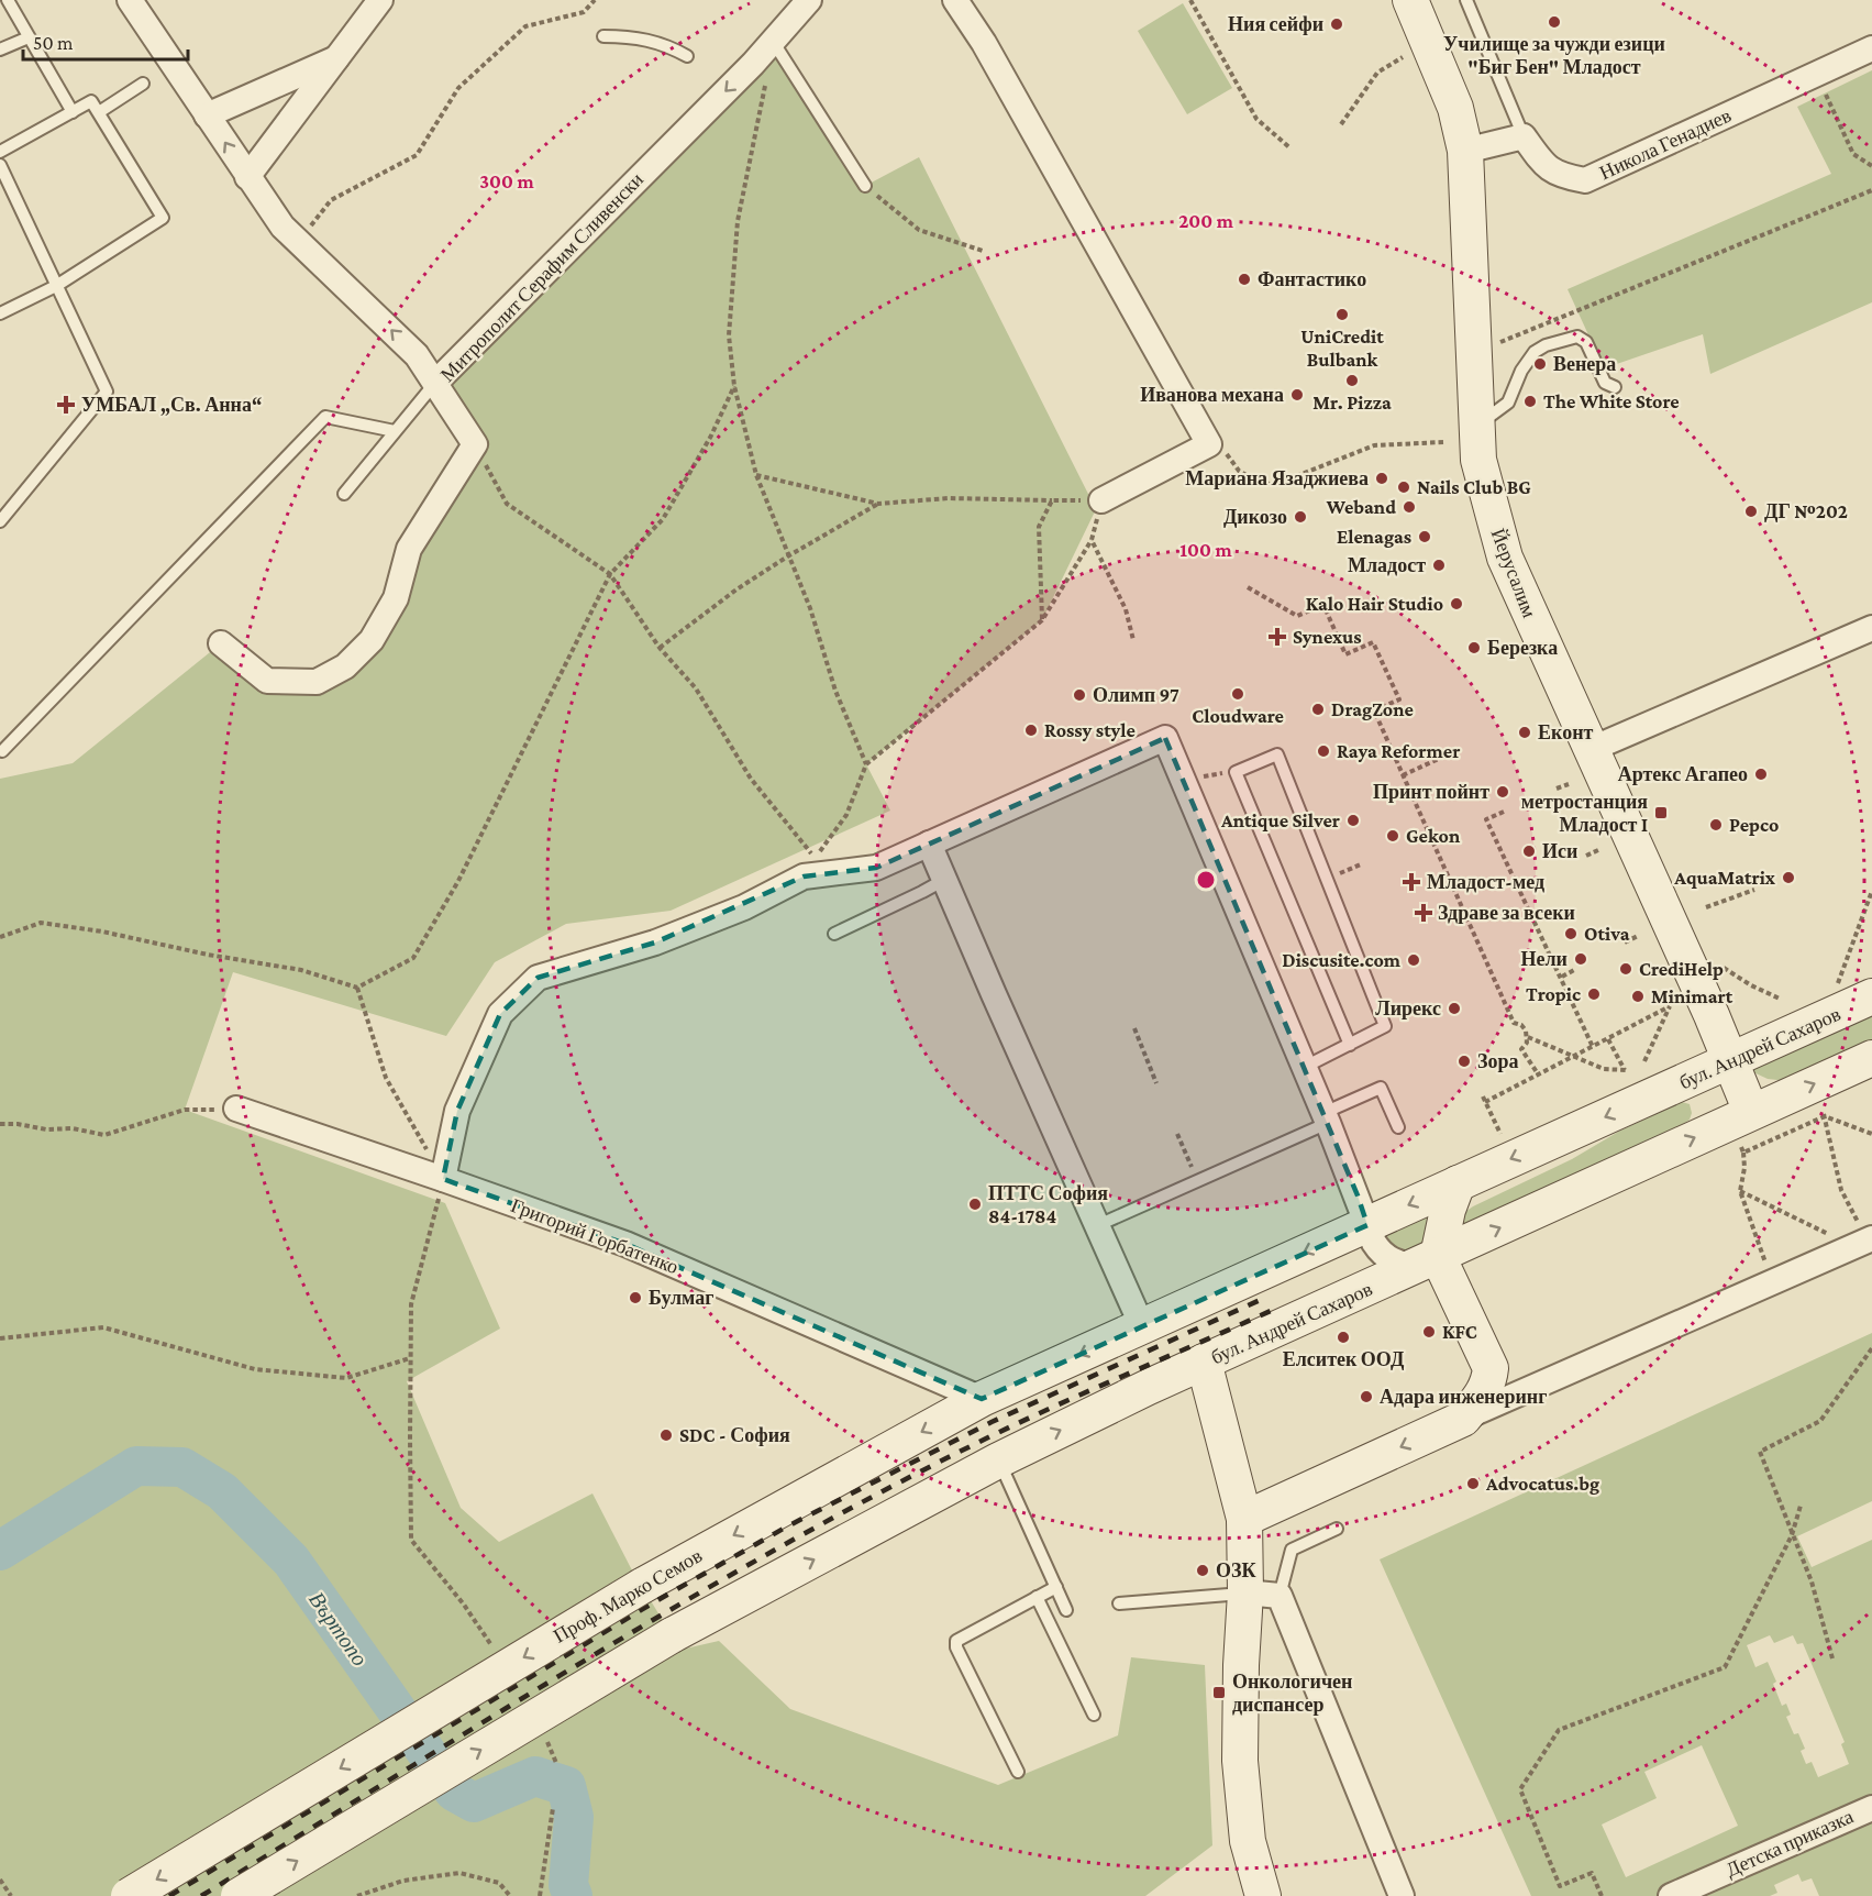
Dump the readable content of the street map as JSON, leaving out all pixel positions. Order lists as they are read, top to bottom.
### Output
{
  "streets": {
    "main road": ["Йерусалим", "бул. Андрей Сахаров", "Проф. Марко Семов"],
    "street": [
      "Никола Генадиев",
      "Митрополит Серафим Сливенски",
      "Григорий Горбатенко",
      "Детска приказка"
    ]
  },
  "crossings": [
    ["Йерусалим", "бул. Андрей Сахаров"],
    ["бул. Андрей Сахаров", "Проф. Марко Семов"],
    ["Григорий Горбатенко", "Проф. Марко Семов"]
  ],
  "one_way": ["Митрополит Серафим Сливенски"],
  "water": ["Въртопо"],
  "places": {
    "other": [
      "Училище за чужди езици \"Биг Бен\" Младост",
      "Ния сейфи",
      "Фантастико",
      "UniCredit Bulbank",
      "Венера",
      "Mr. Pizza",
      "Иванова механа",
      "The White Store",
      "Мариана Язаджиева",
      "Nails Club BG",
      "Weband",
      "ДГ №202",
      "Дикозо",
      "Elenagas",
      "Младост",
      "Kalo Hair Studio",
      "Березка",
      "Cloudware",
      "Олимп 97",
      "DragZone",
      "Rossy style",
      "Еконт",
      "Raya Reformer",
      "Артекс Агапео",
      "Принт пойнт",
      "Antique Silver",
      "Pepco",
      "Gekon",
      "Иси",
      "AquaMatrix",
      "Otiva",
      "Нели",
      "Discusite.com",
      "CrediHelp",
      "Tropic",
      "Minimart",
      "Лирекс",
      "Зора",
      "ПТТС София 84-1784",
      "Булмаг",
      "KFC",
      "Елситек ООД",
      "Адара инженеринг",
      "SDC - София",
      "Advocatus.bg",
      "ОЗК"
    ],
    "health": [
      "УМБАЛ „Св. Анна“",
      "Synexus",
      "Младост-мед",
      "Здраве за всеки"
    ],
    "transit": ["метростанция Младост I", "Онкологичен диспансер"]
  },
  "scale_bar": "50 m",
  "rings": ["300 m", "200 m", "100 m"]
}
